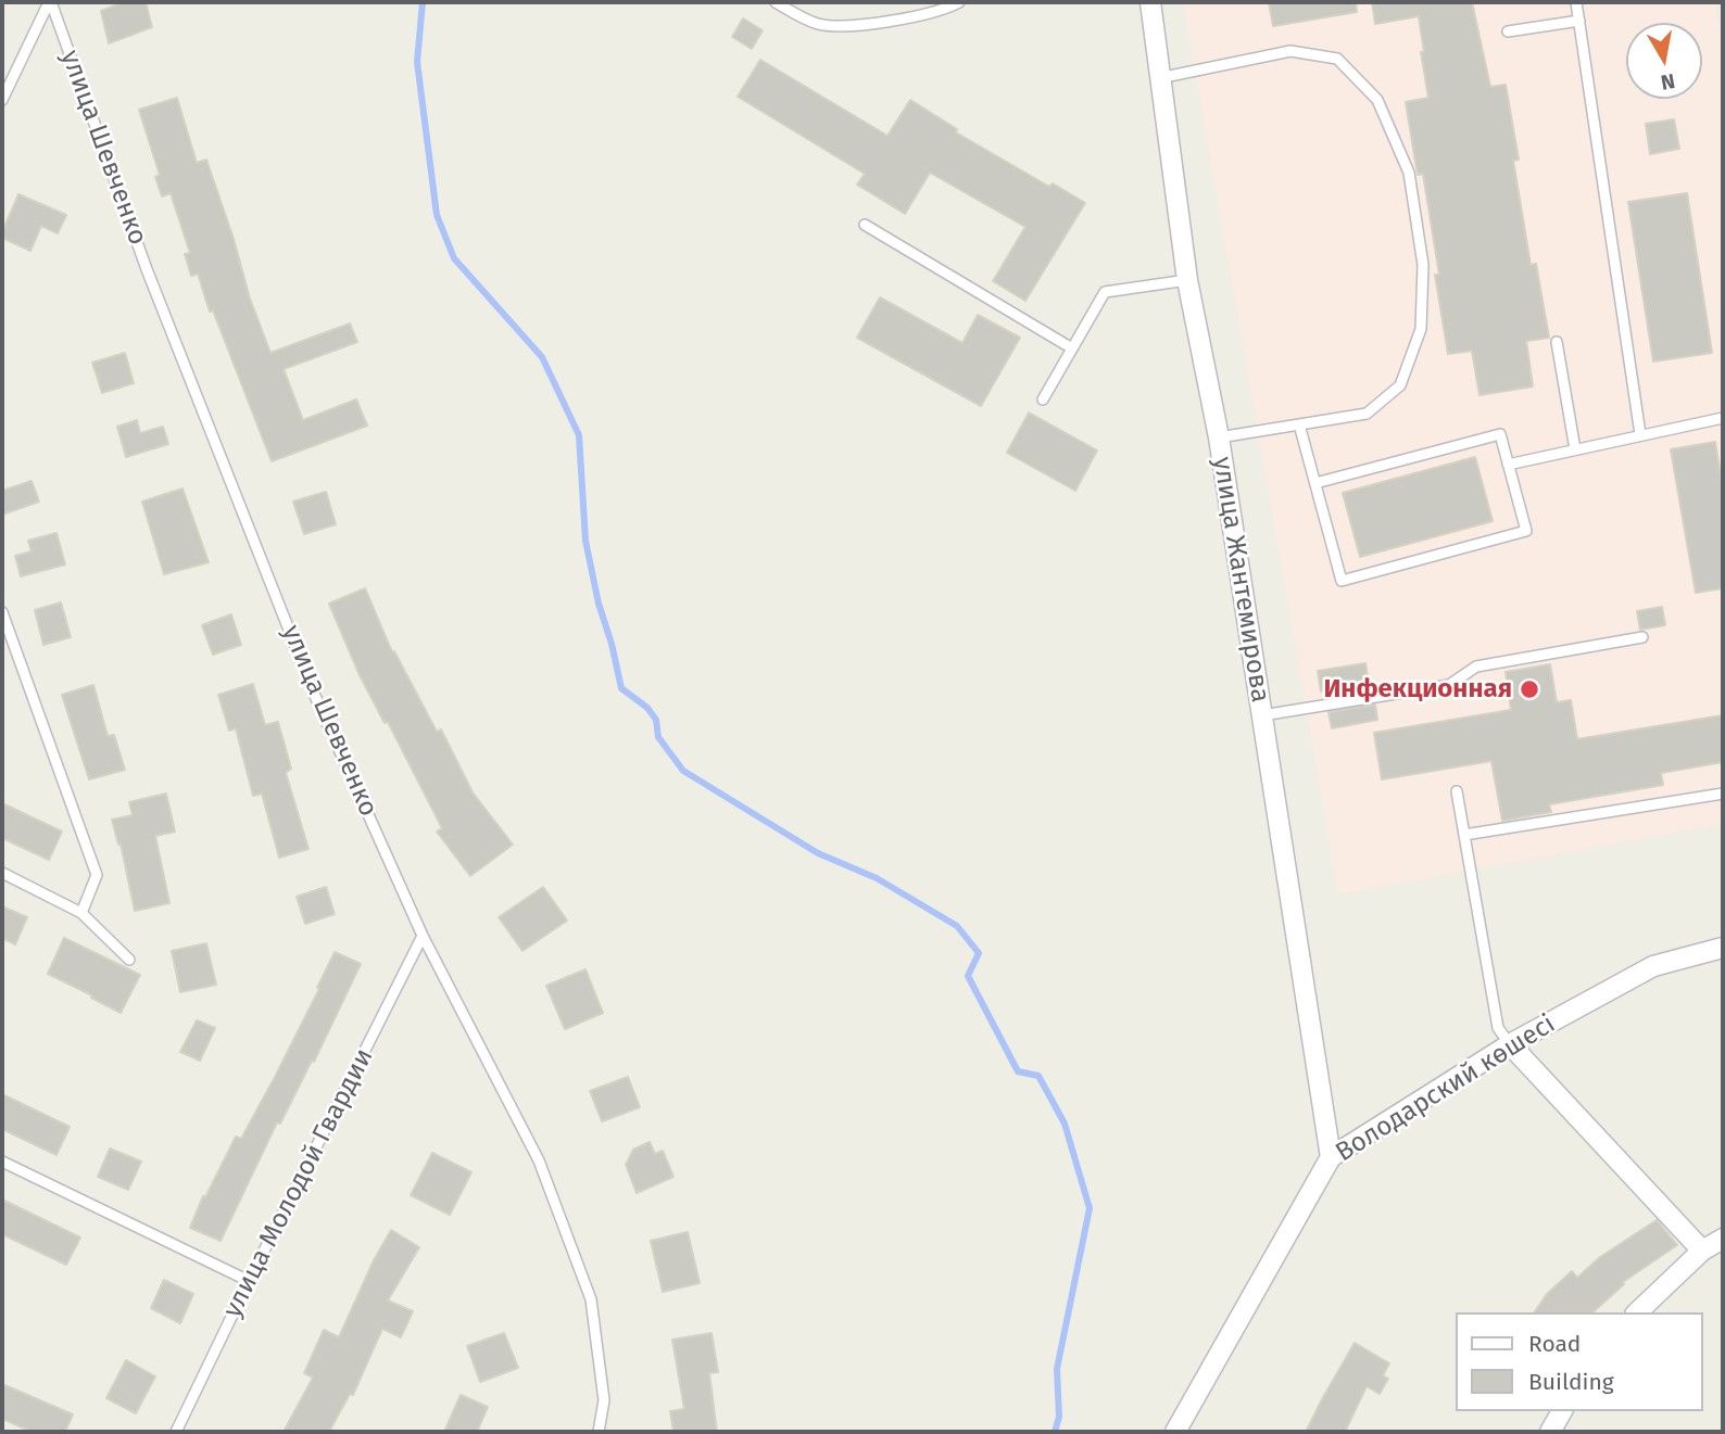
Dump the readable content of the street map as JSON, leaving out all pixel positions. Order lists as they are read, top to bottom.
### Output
{
  "streets": {
    "street": ["улица Жантемирова", "Володарский көшесі"],
    "lane": ["улица Шевченко", "улица Молодой Гвардии"]
  },
  "crossings": [
    ["улица Шевченко", "улица Молодой Гвардии"],
    ["улица Жантемирова", "Володарский көшесі"]
  ],
  "places": ["Инфекционная"],
  "legend": ["Road", "Building"],
  "north": "bottom"
}
